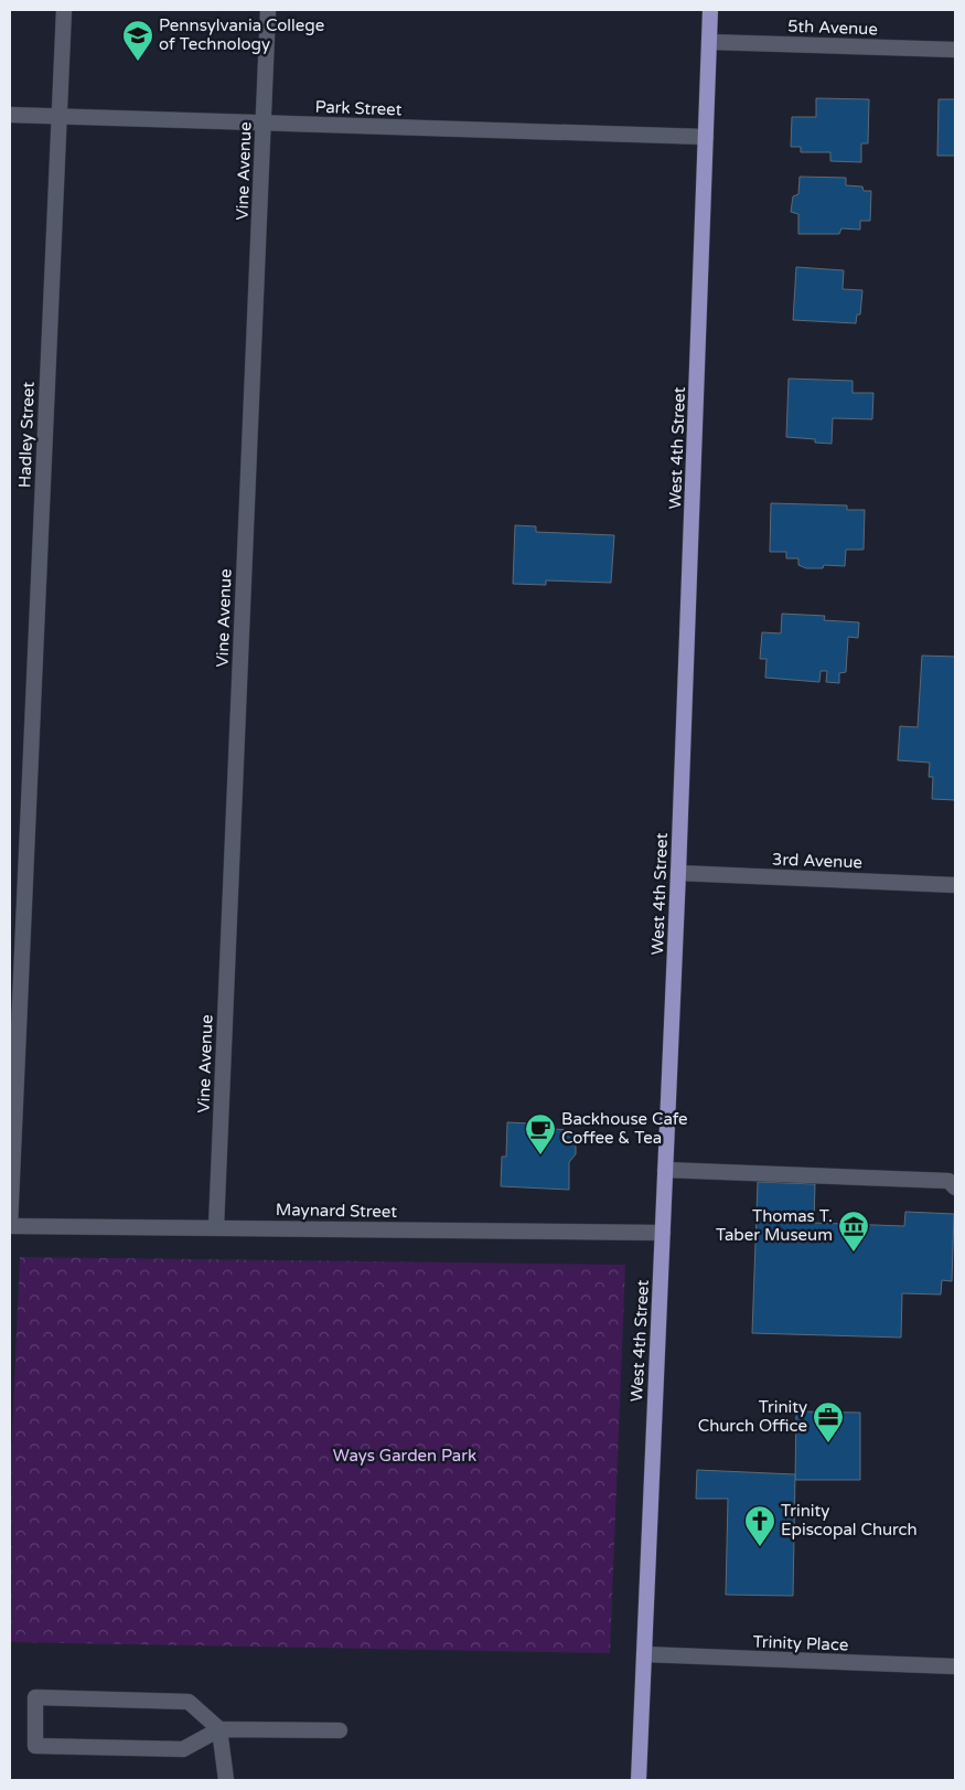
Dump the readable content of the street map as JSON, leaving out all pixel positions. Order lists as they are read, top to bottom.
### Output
{
  "streets": {
    "main road": ["West 4th Street"],
    "street": [
      "5th Avenue",
      "Park Street",
      "Vine Avenue",
      "Hadley Street",
      "3rd Avenue",
      "Maynard Street",
      "Trinity Place"
    ]
  },
  "crossings": [
    ["5th Avenue", "West 4th Street"],
    ["Park Street", "Vine Avenue"],
    ["Park Street", "Hadley Street"],
    ["Park Street", "West 4th Street"],
    ["Vine Avenue", "Maynard Street"],
    ["Hadley Street", "Maynard Street"],
    ["West 4th Street", "3rd Avenue"],
    ["West 4th Street", "Maynard Street"],
    ["West 4th Street", "Trinity Place"]
  ],
  "parks": ["Ways Garden Park"],
  "places": {
    "school or university": ["Pennsylvania College of Technology"],
    "cafe": ["Backhouse Cafe Coffee & Tea"],
    "museum": ["Thomas T. Taber Museum"],
    "office": ["Trinity Church Office"],
    "church": ["Trinity Episcopal Church"]
  }
}
